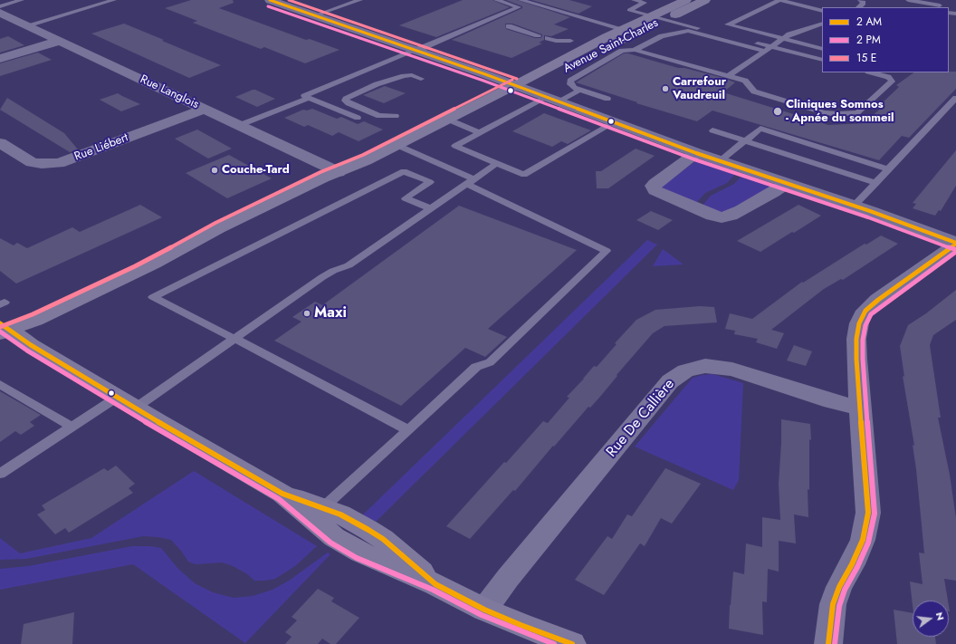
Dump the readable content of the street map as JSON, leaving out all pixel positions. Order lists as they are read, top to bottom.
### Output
{
  "streets": {
    "street": [
      "Avenue Saint-Charles",
      "Rue Langlois",
      "Rue Liébert",
      "Rue De Callière"
    ]
  },
  "crossings": [
    ["Avenue Saint-Charles", "Rue Langlois"],
    ["Rue Langlois", "Rue Liébert"]
  ],
  "places": [
    "Carrefour Vaudreuil",
    "Cliniques Somnos - Apnée du sommeil",
    "Couche-Tard",
    "Maxi"
  ],
  "legend": ["2 AM", "2 PM", "15 E"],
  "north": "right"
}
